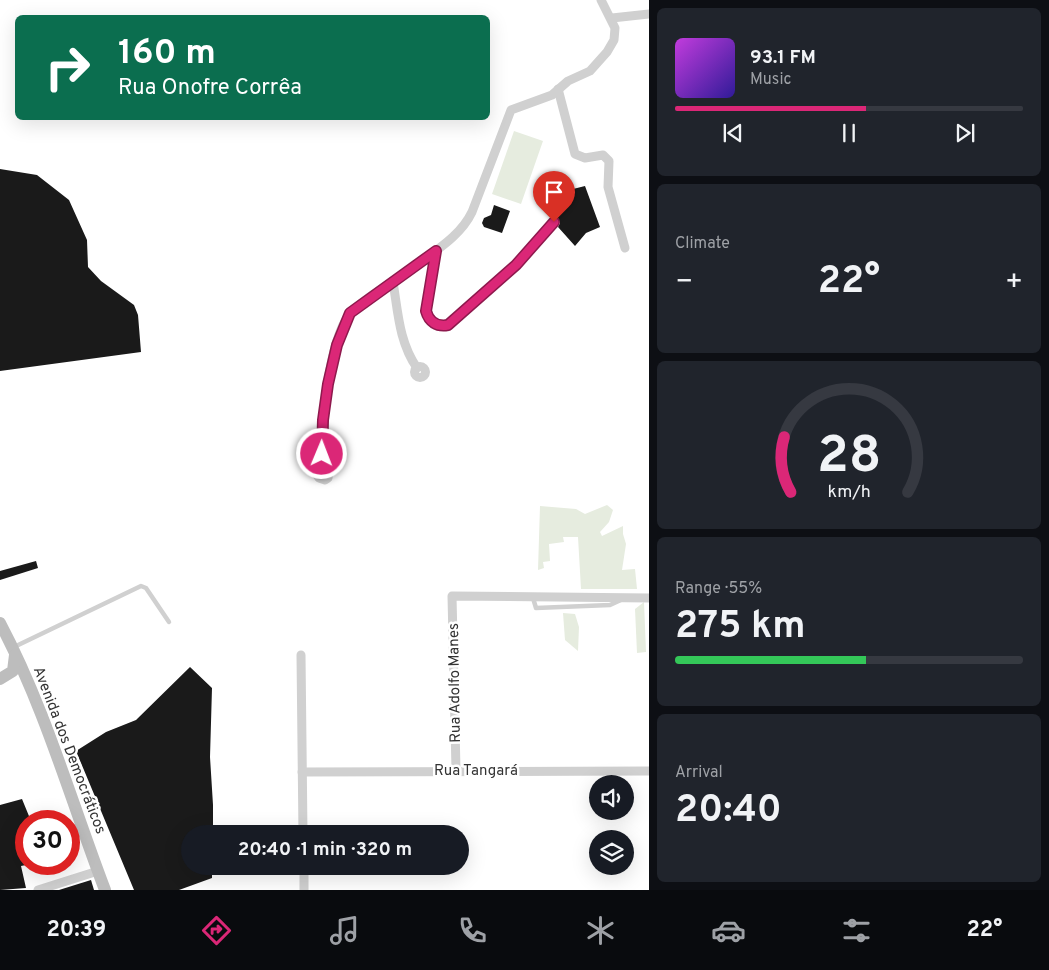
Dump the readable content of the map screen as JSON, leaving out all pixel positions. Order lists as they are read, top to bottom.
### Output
{
  "streets": {
    "main road": ["Avenida dos Democráticos"],
    "street": ["Rua Adolfo Manes", "Rua Tangará"]
  },
  "crossings": [
    ["Rua Adolfo Manes", "Rua Tangará"]
  ],
  "page": {
    "turn": ["160 m", "Rua Onofre Corrêa"],
    "song": ["93.1 FM", "Music"],
    "tile": [
      "Climate",
      ["Range · 55%", "275 km"],
      ["Arrival", "20:40"]
    ],
    "heat": ["−", "22°", "+"],
    "limit": "30",
    "trip": "20:40 · 1 min · 320 m",
    "tabs": ["20:39", "22°"],
    "gauge": ["28", "km/h"]
  }
}
